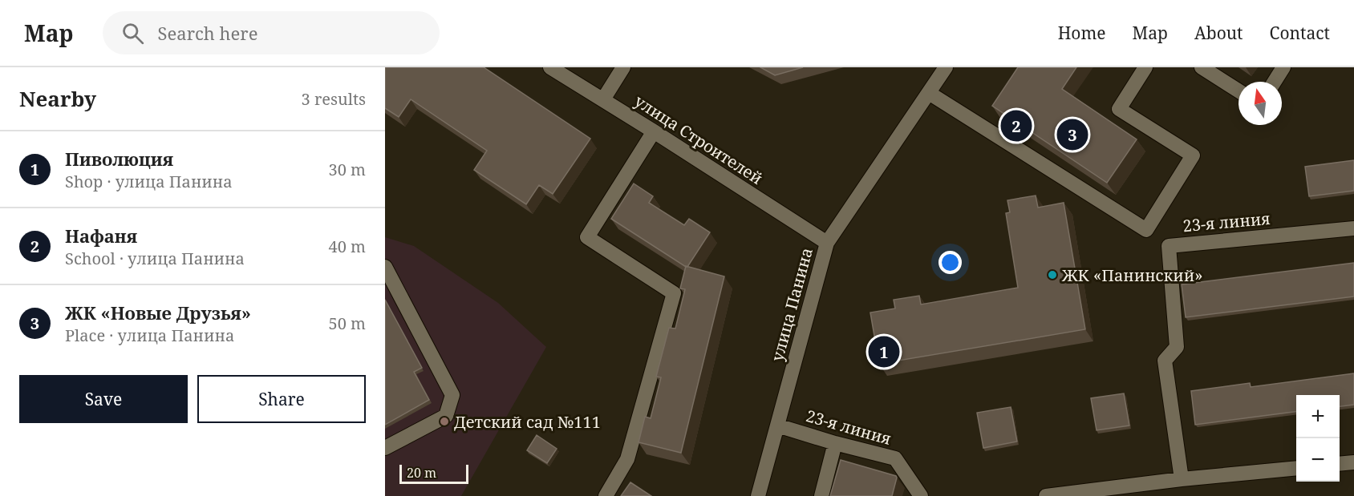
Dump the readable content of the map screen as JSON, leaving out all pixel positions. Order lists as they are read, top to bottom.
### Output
{
  "streets": {
    "street": ["улица Строителей", "23-я линия", "улица Панина"]
  },
  "crossings": [
    ["улица Строителей", "улица Панина"],
    ["23-я линия", "улица Панина"]
  ],
  "places": ["ЖК «Панинский»", "Детский сад №111"],
  "scale_bar": "20 m",
  "north": "top",
  "page": {
    "header": "Map",
    "search": "Search here",
    "nav": [
      "Home",
      "Map",
      "About",
      "Contact"
    ],
    "heading": ["Nearby", "3 results"],
    "pins": ["2", "3", "1"],
    "list": [
      {
        "mark": "1",
        "name": "Пиволюция",
        "note": "Shop · улица Панина",
        "value": "30 m"
      },
      {
        "mark": "2",
        "name": "Нафаня",
        "note": "School · улица Панина",
        "value": "40 m"
      },
      {
        "mark": "3",
        "name": "ЖК «Новые Друзья»",
        "note": "Place · улица Панина",
        "value": "50 m"
      }
    ],
    "buttons": ["Save", "Share"],
    "map_buttons": ["+", "−"],
    "scale": "20 m"
  }
}
